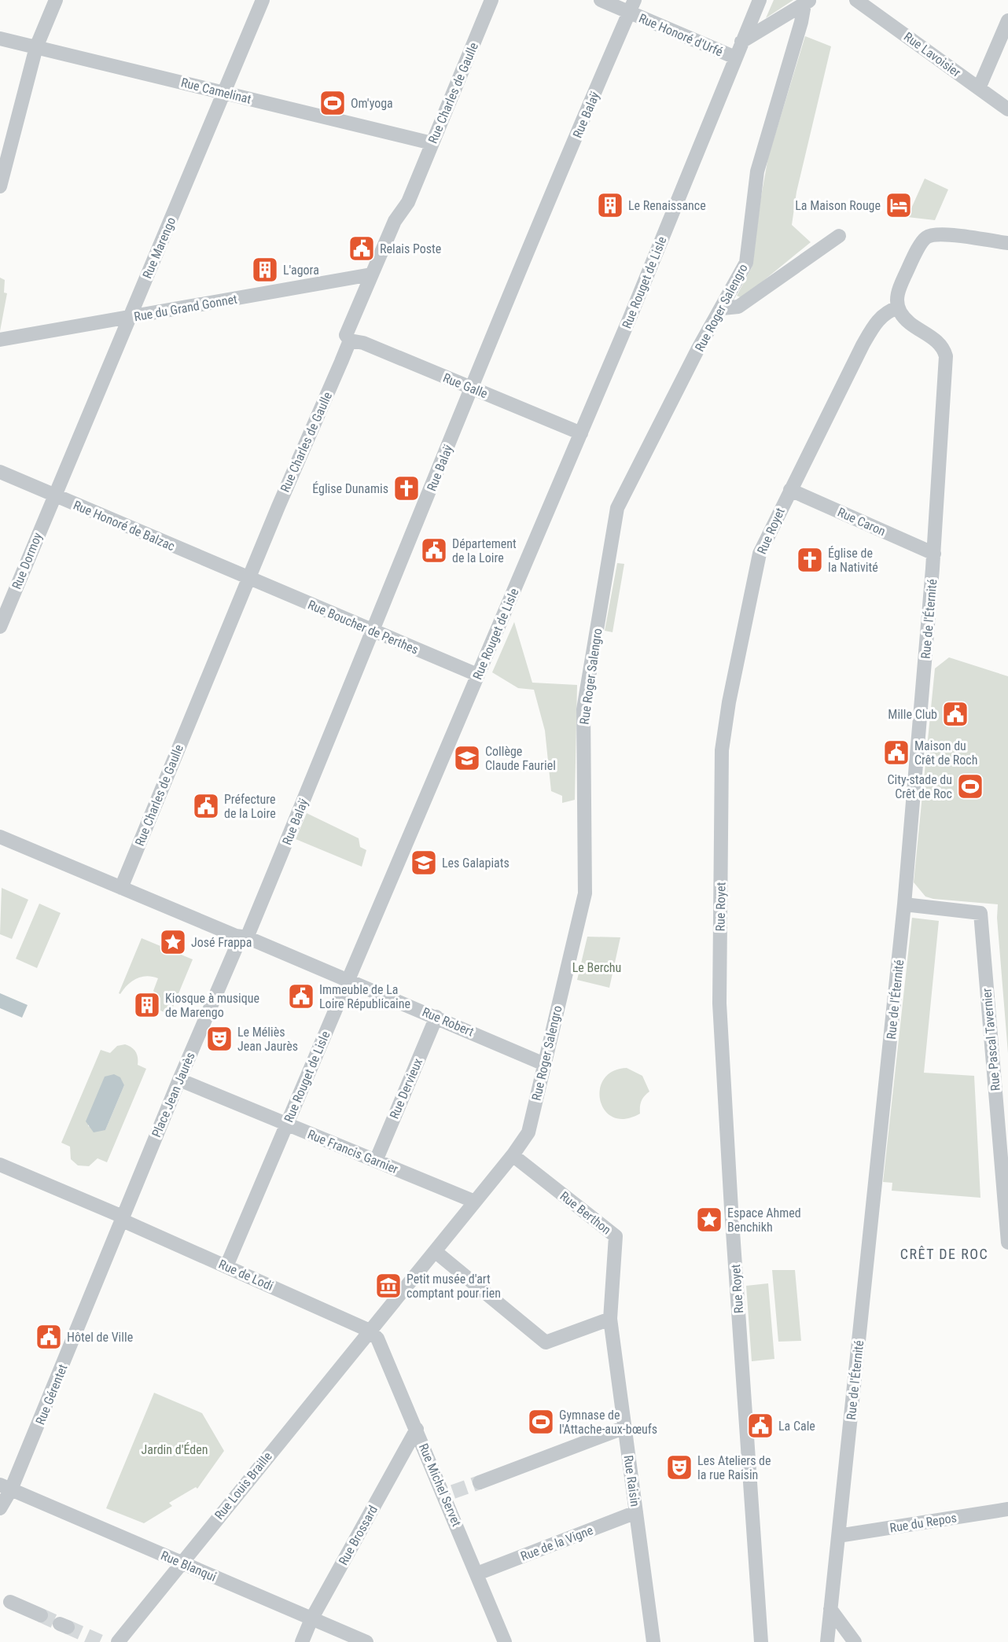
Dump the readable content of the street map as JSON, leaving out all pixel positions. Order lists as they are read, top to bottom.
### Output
{
  "streets": {
    "street": [
      "Rue Honoré d'Urfé",
      "Rue Lavoisier",
      "Rue Camelinat",
      "Rue Charles de Gaulle",
      "Rue Balaÿ",
      "Rue Marengo",
      "Rue Rouget de Lisle",
      "Rue du Grand Gonnet",
      "Rue Roger Salengro",
      "Rue Galle",
      "Rue Caron",
      "Rue Honoré de Balzac",
      "Rue Royet",
      "Rue Dormoy",
      "Rue de l'Éternité",
      "Rue Boucher de Perthes",
      "Rue Robert",
      "Rue Pascal Tavernier",
      "Rue Dervieux",
      "Place Jean Jaurès",
      "Rue Francis Garnier",
      "Rue Berthon",
      "Rue de Lodi",
      "Rue Gérentet",
      "Rue Raisin",
      "Rue Michel Servet",
      "Rue Louis Braille",
      "Rue du Repos",
      "Rue Brossard",
      "Rue de la Vigne",
      "Rue Blanqui"
    ]
  },
  "crossings": [
    ["Rue Honoré d'Urfé", "Rue Balaÿ"],
    ["Rue Honoré d'Urfé", "Rue Rouget de Lisle"],
    ["Rue Camelinat", "Rue Charles de Gaulle"],
    ["Rue Camelinat", "Rue Marengo"],
    ["Rue Charles de Gaulle", "Rue du Grand Gonnet"],
    ["Rue Charles de Gaulle", "Rue Galle"],
    ["Rue Charles de Gaulle", "Rue Honoré de Balzac"],
    ["Rue Charles de Gaulle", "Rue Boucher de Perthes"],
    ["Rue Balaÿ", "Rue Galle"],
    ["Rue Balaÿ", "Rue Boucher de Perthes"],
    ["Rue Balaÿ", "Rue Robert"],
    ["Rue Balaÿ", "Place Jean Jaurès"],
    ["Rue Marengo", "Rue du Grand Gonnet"],
    ["Rue Marengo", "Rue Honoré de Balzac"],
    ["Rue Marengo", "Rue Dormoy"],
    ["Rue Rouget de Lisle", "Rue Galle"],
    ["Rue Rouget de Lisle", "Rue Boucher de Perthes"],
    ["Rue Rouget de Lisle", "Rue Robert"],
    ["Rue Rouget de Lisle", "Rue Francis Garnier"],
    ["Rue Rouget de Lisle", "Rue de Lodi"],
    ["Rue Roger Salengro", "Rue Robert"],
    ["Rue Roger Salengro", "Rue Francis Garnier"],
    ["Rue Roger Salengro", "Rue Berthon"],
    ["Rue Roger Salengro", "Rue de Lodi"],
    ["Rue Roger Salengro", "Rue Michel Servet"],
    ["Rue Roger Salengro", "Rue Louis Braille"],
    ["Rue Caron", "Rue Royet"],
    ["Rue Caron", "Rue de l'Éternité"],
    ["Rue Honoré de Balzac", "Rue Dormoy"],
    ["Rue Honoré de Balzac", "Rue Boucher de Perthes"],
    ["Rue Royet", "Rue de l'Éternité"],
    ["Rue de l'Éternité", "Rue Pascal Tavernier"],
    ["Rue de l'Éternité", "Rue du Repos"],
    ["Rue Robert", "Rue Dervieux"],
    ["Rue Robert", "Place Jean Jaurès"],
    ["Rue Dervieux", "Rue Francis Garnier"],
    ["Place Jean Jaurès", "Rue Francis Garnier"],
    ["Place Jean Jaurès", "Rue de Lodi"],
    ["Place Jean Jaurès", "Rue Gérentet"],
    ["Rue Berthon", "Rue Raisin"],
    ["Rue de Lodi", "Rue Gérentet"],
    ["Rue de Lodi", "Rue Michel Servet"],
    ["Rue de Lodi", "Rue Louis Braille"],
    ["Rue Gérentet", "Rue Blanqui"],
    ["Rue Raisin", "Rue de la Vigne"],
    ["Rue Michel Servet", "Rue Louis Braille"],
    ["Rue Michel Servet", "Rue Brossard"],
    ["Rue Michel Servet", "Rue de la Vigne"],
    ["Rue Louis Braille", "Rue Blanqui"],
    ["Rue Brossard", "Rue Blanqui"]
  ],
  "districts": ["CRÊT DE ROC"],
  "parks": ["Le Berchu", "Jardin d'Éden"],
  "places": {
    "sports": ["Om'yoga", "City-stade du Crêt de Roc", "Gymnase de l'Attache-aux-bœufs"],
    "building": ["Le Renaissance", "L'agora", "Kiosque à musique de Marengo"],
    "hotel": ["La Maison Rouge"],
    "public building": [
      "Relais Poste",
      "Département de la Loire",
      "Mille Club",
      "Maison du Crêt de Roch",
      "Préfecture de la Loire",
      "Immeuble de La Loire Républicaine",
      "Hôtel de Ville",
      "La Cale"
    ],
    "church": ["Église Dunamis", "Église de la Nativité"],
    "school or university": ["Collège Claude Fauriel", "Les Galapiats"],
    "place": ["José Frappa", "Espace Ahmed Benchikh"],
    "theatre": ["Le Méliès Jean Jaurès", "Les Ateliers de la rue Raisin"],
    "museum": ["Petit musée d'art comptant pour rien"]
  }
}
